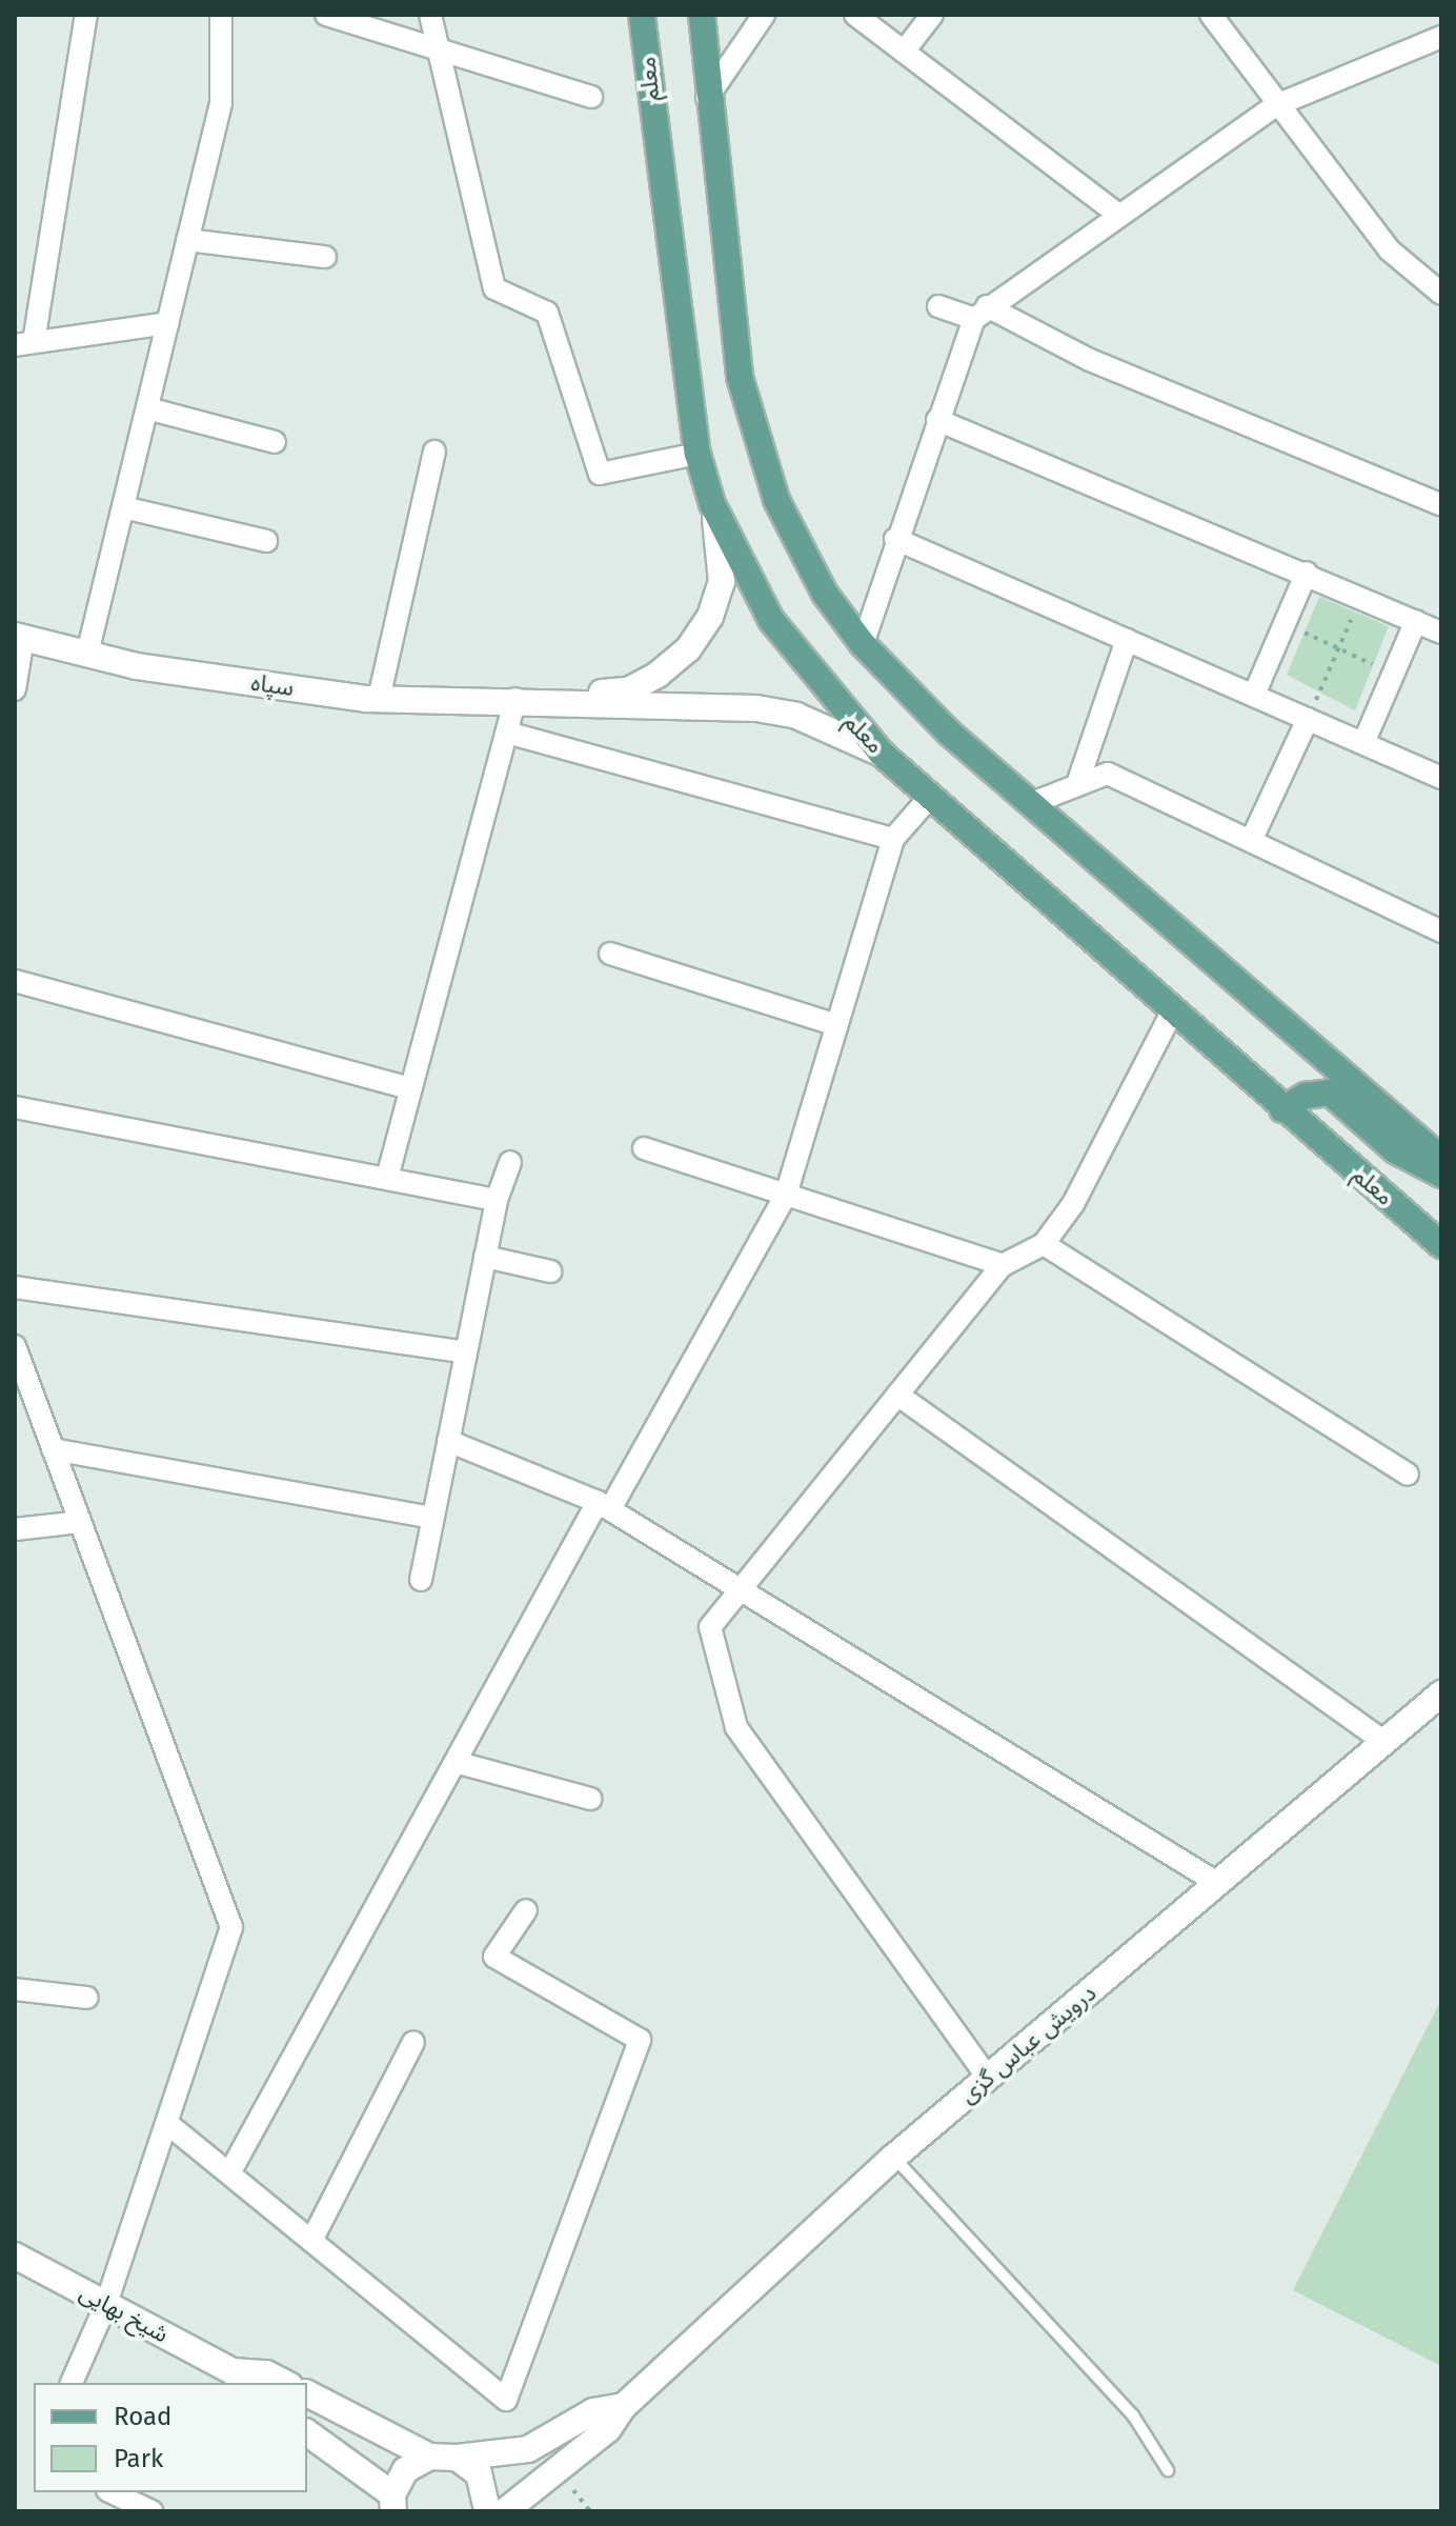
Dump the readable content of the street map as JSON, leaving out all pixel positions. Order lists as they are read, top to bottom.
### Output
{
  "streets": {
    "main road": ["معلم"],
    "street": ["سپاه", "درویش عباس گزی", "شیخ بهایی"]
  },
  "legend": ["Road", "Park"]
}
